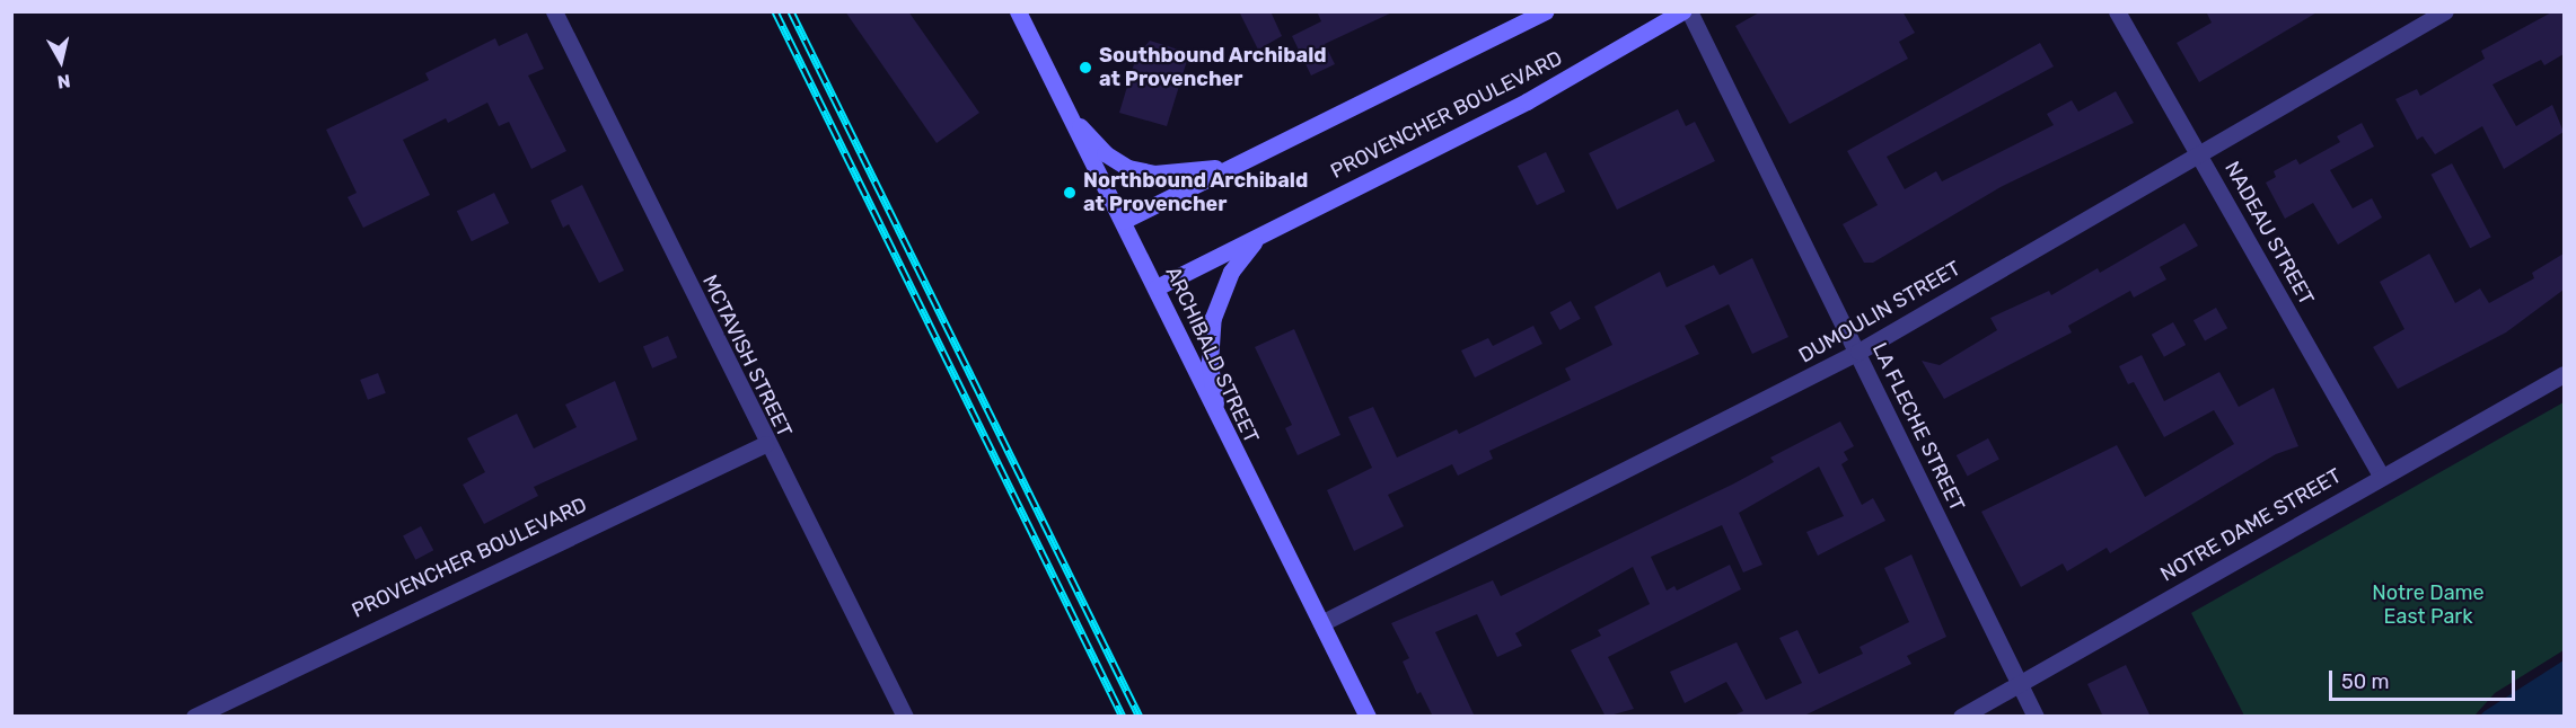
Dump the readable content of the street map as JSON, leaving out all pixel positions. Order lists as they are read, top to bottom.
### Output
{
  "streets": {
    "main road": ["PROVENCHER BOULEVARD", "ARCHIBALD STREET"],
    "street": [
      "NADEAU STREET",
      "DUMOULIN STREET",
      "MCTAVISH STREET",
      "LA FLECHE STREET",
      "NOTRE DAME STREET"
    ]
  },
  "crossings": [
    ["PROVENCHER BOULEVARD", "ARCHIBALD STREET"],
    ["PROVENCHER BOULEVARD", "MCTAVISH STREET"],
    ["NADEAU STREET", "DUMOULIN STREET"],
    ["NADEAU STREET", "NOTRE DAME STREET"],
    ["DUMOULIN STREET", "ARCHIBALD STREET"],
    ["DUMOULIN STREET", "LA FLECHE STREET"],
    ["LA FLECHE STREET", "NOTRE DAME STREET"]
  ],
  "parks": ["Notre Dame East Park"],
  "places": ["Southbound Archibald at Provencher", "Northbound Archibald at Provencher"],
  "scale_bar": "50 m",
  "north": "bottom"
}
